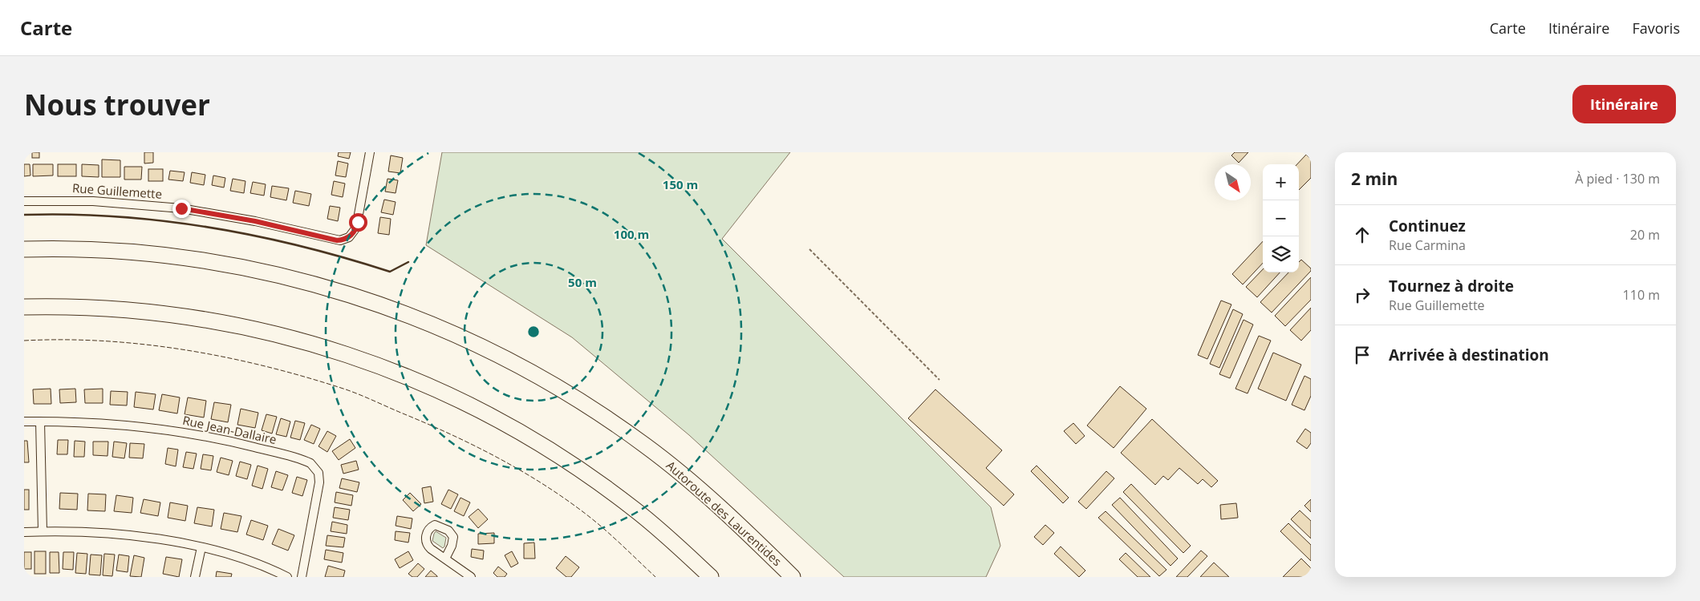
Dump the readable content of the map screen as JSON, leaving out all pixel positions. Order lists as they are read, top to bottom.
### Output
{
  "streets": {
    "highway": ["Autoroute des Laurentides"],
    "street": ["Rue Guillemette", "Rue Jean-Dallaire"]
  },
  "north": "bottom right",
  "page": {
    "header": "Carte",
    "nav": ["Carte", "Itinéraire", "Favoris"],
    "buttons": "Itinéraire",
    "title": "Nous trouver",
    "heading": ["2 min", "À pied · 130 m"],
    "map_buttons": ["+", "−"],
    "list": [
      ["Continuez", "Rue Carmina", "20 m"],
      ["Tournez à droite", "Rue Guillemette", "110 m"],
      "Arrivée à destination"
    ]
  },
  "rings": ["150 m", "100 m", "50 m"]
}
